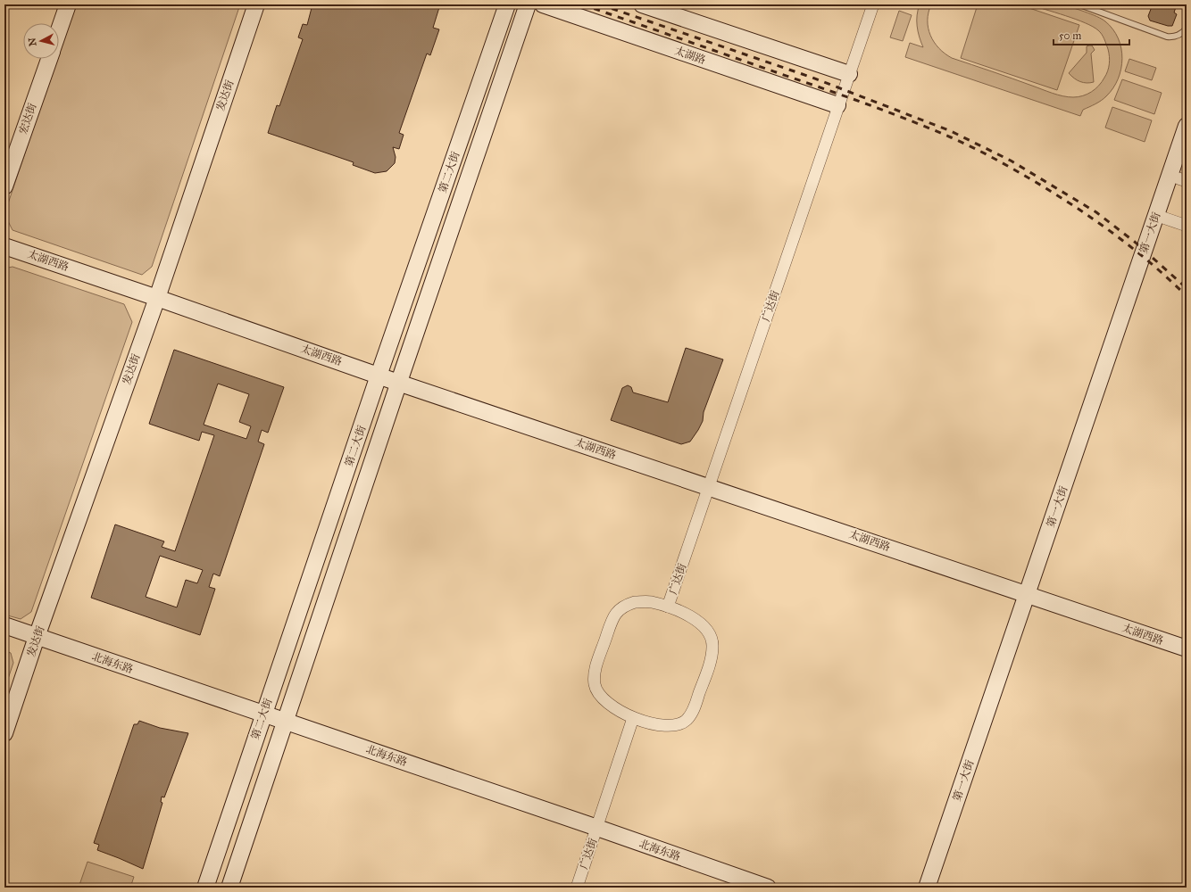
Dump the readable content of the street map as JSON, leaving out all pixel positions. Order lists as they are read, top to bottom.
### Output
{
  "streets": {
    "main road": [
      "太湖路",
      "发达街",
      "宏达街",
      "第二大街",
      "第一大街",
      "太湖西路",
      "北海东路"
    ],
    "street": ["广达街"]
  },
  "crossings": [
    ["太湖路", "广达街"],
    ["发达街", "太湖西路"],
    ["发达街", "北海东路"],
    ["第二大街", "太湖西路"],
    ["第二大街", "北海东路"],
    ["第一大街", "太湖西路"],
    ["太湖西路", "广达街"],
    ["广达街", "北海东路"]
  ],
  "scale_bar": "50 m",
  "north": "left"
}
